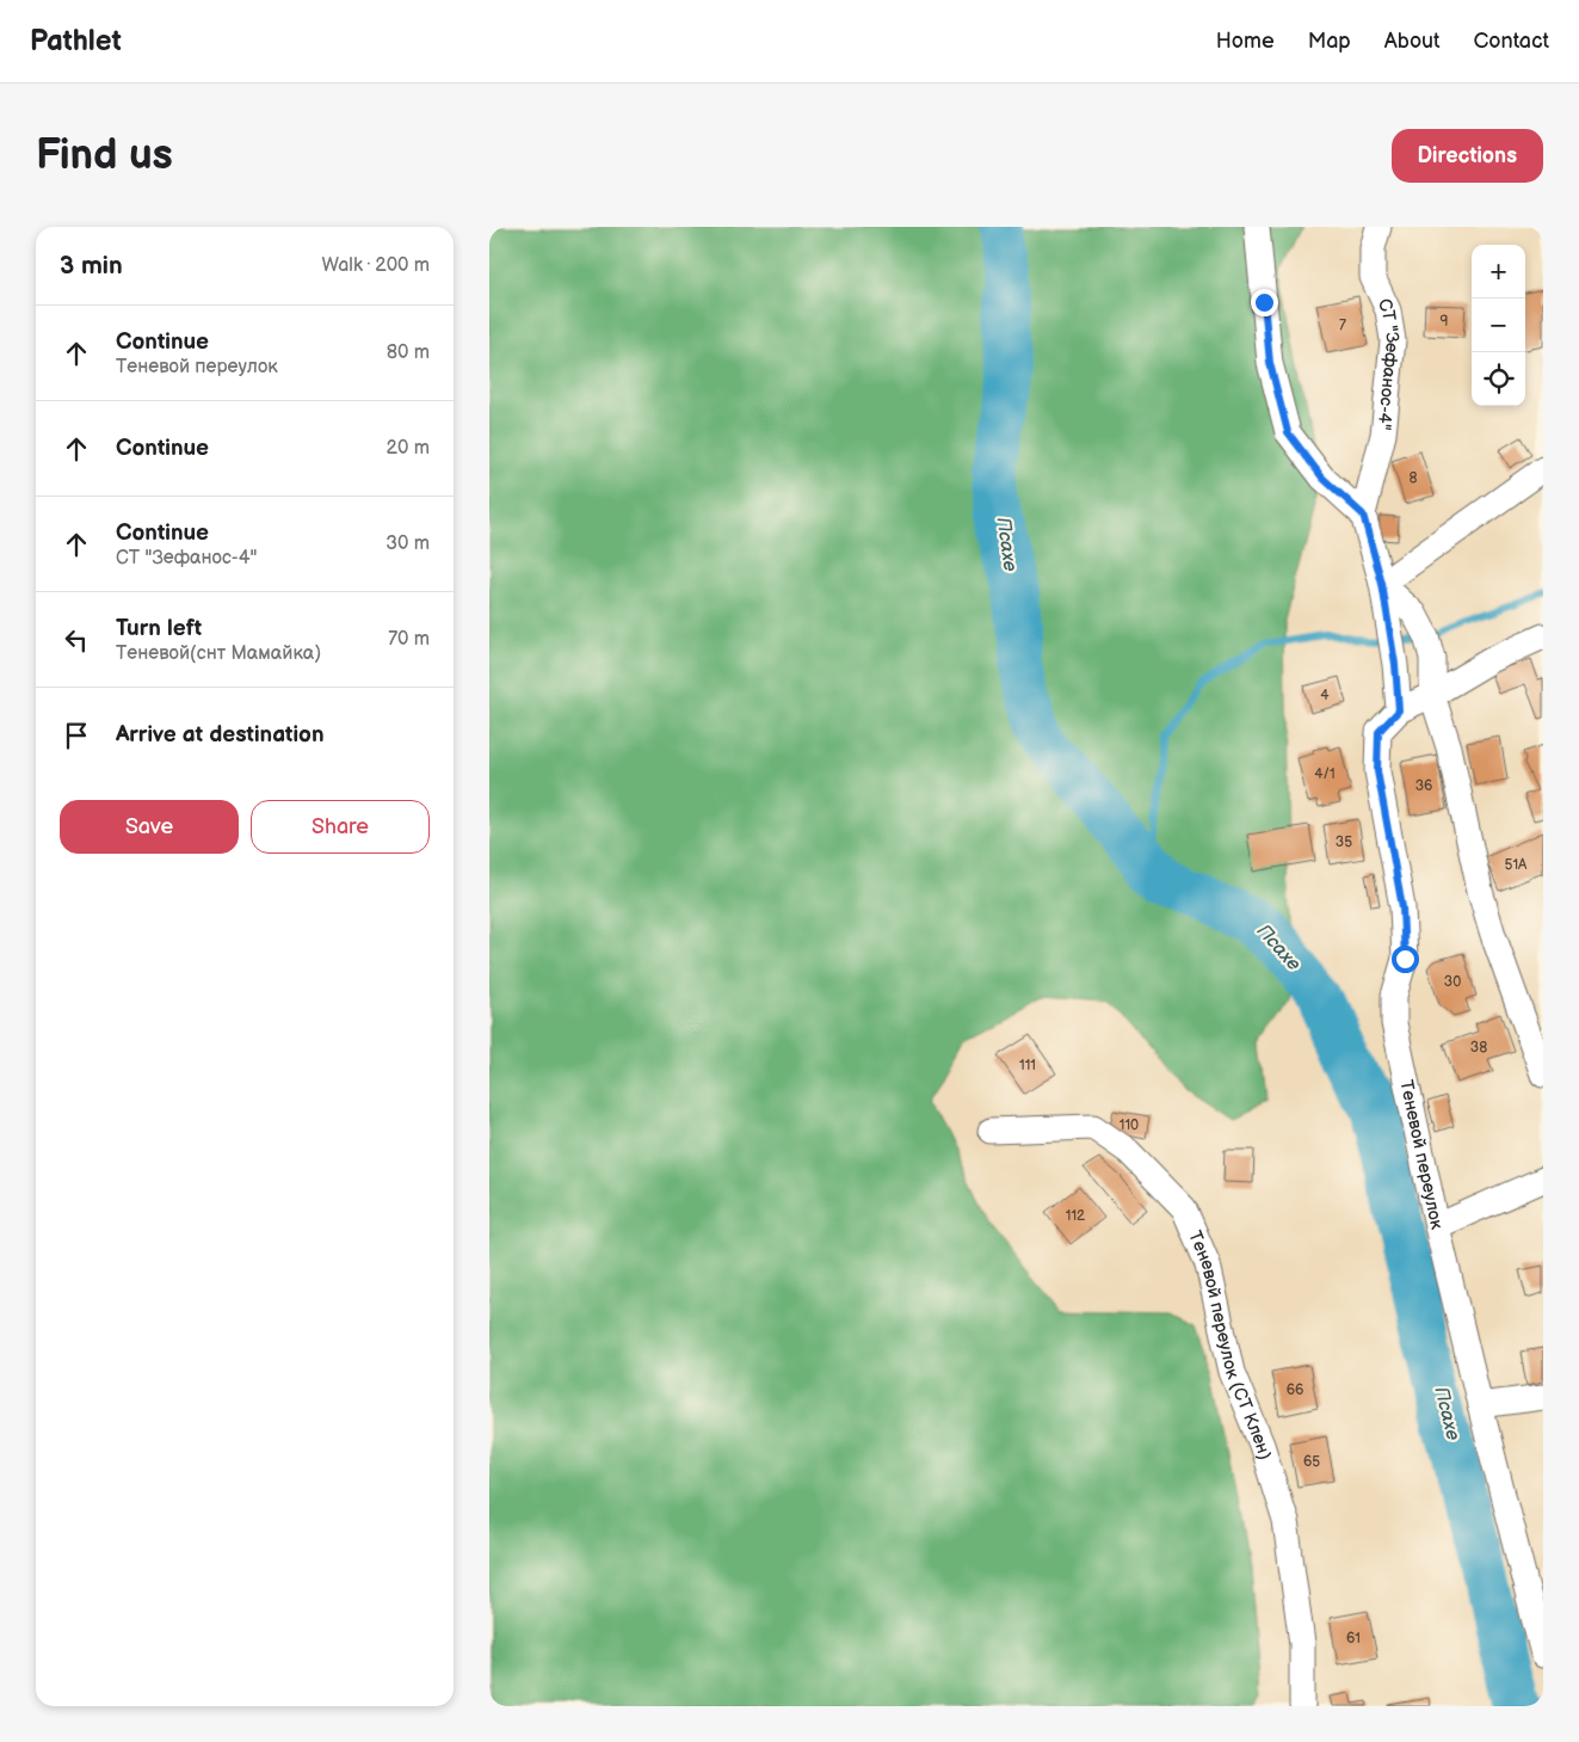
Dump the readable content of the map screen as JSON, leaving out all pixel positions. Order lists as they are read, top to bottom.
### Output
{
  "streets": {
    "street": ["СТ \"Зефанос-4\"", "Теневой переулок", "Теневой переулок (СТ Клен)"]
  },
  "crossings": [
    ["СТ \"Зефанос-4\"", "Теневой переулок"]
  ],
  "water": ["Псахе"],
  "house_numbers": [
    "9",
    "7",
    "8",
    "4",
    "4/1",
    "36",
    "35",
    "51А",
    "30",
    "38",
    "111",
    "110",
    "112",
    "66",
    "65",
    "61"
  ],
  "page": {
    "header": "Pathlet",
    "nav": [
      "Home",
      "Map",
      "About",
      "Contact"
    ],
    "buttons": [
      "Directions",
      ["Save", "Share"]
    ],
    "title": "Find us",
    "heading": ["3 min", "Walk · 200 m"],
    "map_buttons": ["+", "−"],
    "list": [
      ["Continue", "Теневой переулок", "80 m"],
      ["Continue", "20 m"],
      ["Continue", "СТ \"Зефанос-4\"", "30 m"],
      ["Turn left", "Теневой(снт Мамайка)", "70 m"],
      "Arrive at destination"
    ]
  }
}
